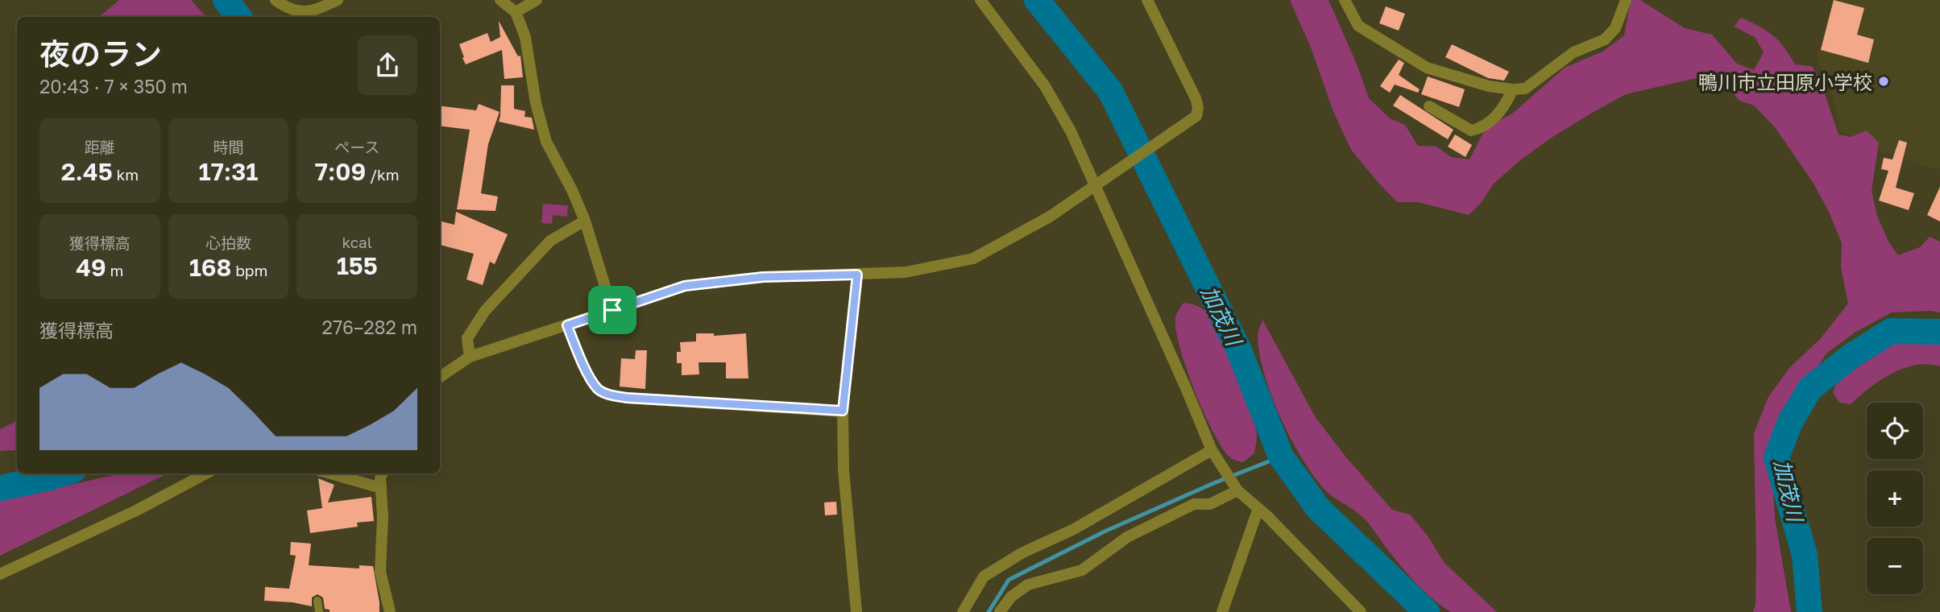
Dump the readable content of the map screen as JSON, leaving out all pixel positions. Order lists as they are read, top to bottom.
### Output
{
  "water": ["加茂川"],
  "places": ["鴨川市立田原小学校"],
  "page": {
    "heading": ["夜のラン", "20:43 · 7 × 350 m"],
    "stats": [
      ["距離", "2.45 km"],
      ["時間", "17:31"],
      ["ペース", "7:09 /km"],
      ["獲得標高", "49 m"],
      ["心拍数", "168 bpm"],
      ["kcal", "155"]
    ],
    "chart": ["獲得標高", "276–282 m"],
    "map_buttons": ["+", "−"]
  }
}
